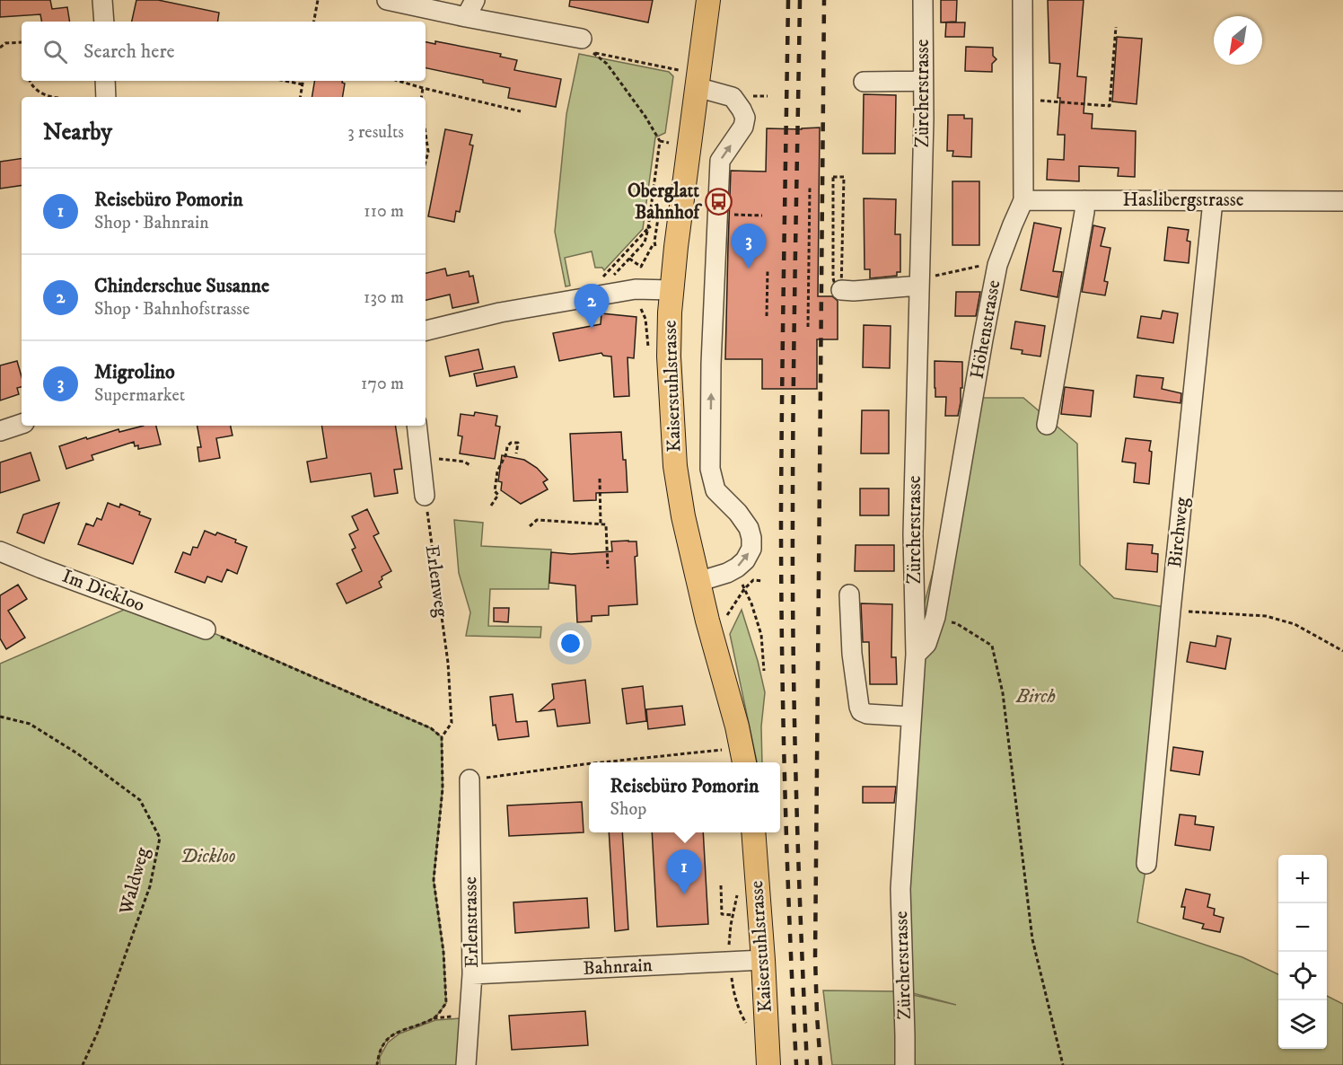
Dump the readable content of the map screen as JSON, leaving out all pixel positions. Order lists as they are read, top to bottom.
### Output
{
  "streets": {
    "main road": ["Kaiserstuhlstrasse"],
    "street": [
      "Zürcherstrasse",
      "Haslibergstrasse",
      "Höhenstrasse",
      "Birchweg",
      "Im Dickloo",
      "Erlenstrasse",
      "Bahnrain"
    ],
    "path": ["Erlenweg", "Waldweg"]
  },
  "crossings": [
    ["Zürcherstrasse", "Höhenstrasse"],
    ["Haslibergstrasse", "Höhenstrasse"],
    ["Haslibergstrasse", "Birchweg"],
    ["Kaiserstuhlstrasse", "Bahnrain"],
    ["Erlenstrasse", "Bahnrain"]
  ],
  "parks": ["Birch", "Dickloo"],
  "places": {
    "bus stop": ["Oberglatt Bahnhof"]
  },
  "north": "bottom left",
  "page": {
    "search": "Search here",
    "heading": ["Nearby", "3 results"],
    "list": [
      {
        "mark": "1",
        "name": "Reisebüro Pomorin",
        "note": "Shop · Bahnrain",
        "value": "110 m"
      },
      {
        "mark": "2",
        "name": "Chinderschue Susanne",
        "note": "Shop · Bahnhofstrasse",
        "value": "130 m"
      },
      {
        "mark": "3",
        "name": "Migrolino",
        "note": "Supermarket",
        "value": "170 m"
      }
    ],
    "pins": ["3", "2", "1"],
    "popup": ["Reisebüro Pomorin", "Shop"],
    "map_buttons": ["+", "−"]
  }
}
